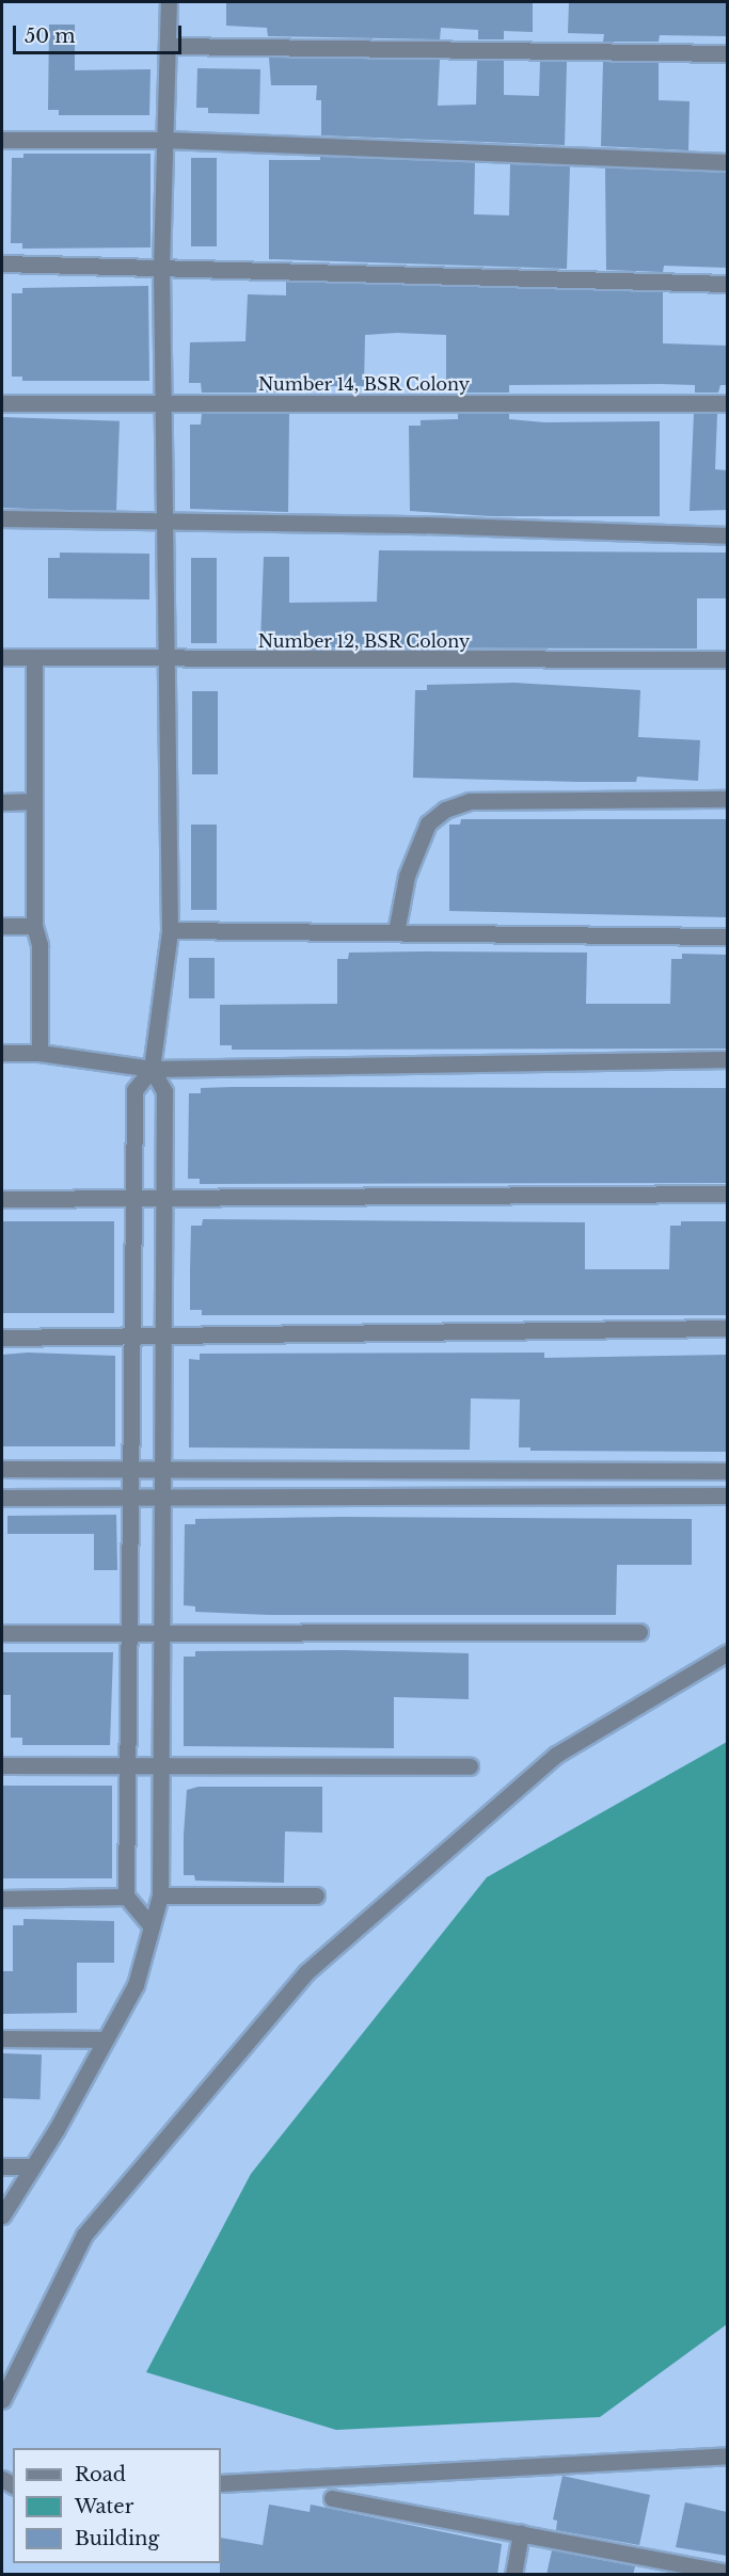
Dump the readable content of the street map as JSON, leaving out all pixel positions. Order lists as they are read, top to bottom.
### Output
{
  "streets": {
    "street": ["Number 14, BSR Colony", "Number 12, BSR Colony"]
  },
  "legend": ["Road", "Water", "Building"],
  "scale_bar": "50 m"
}
